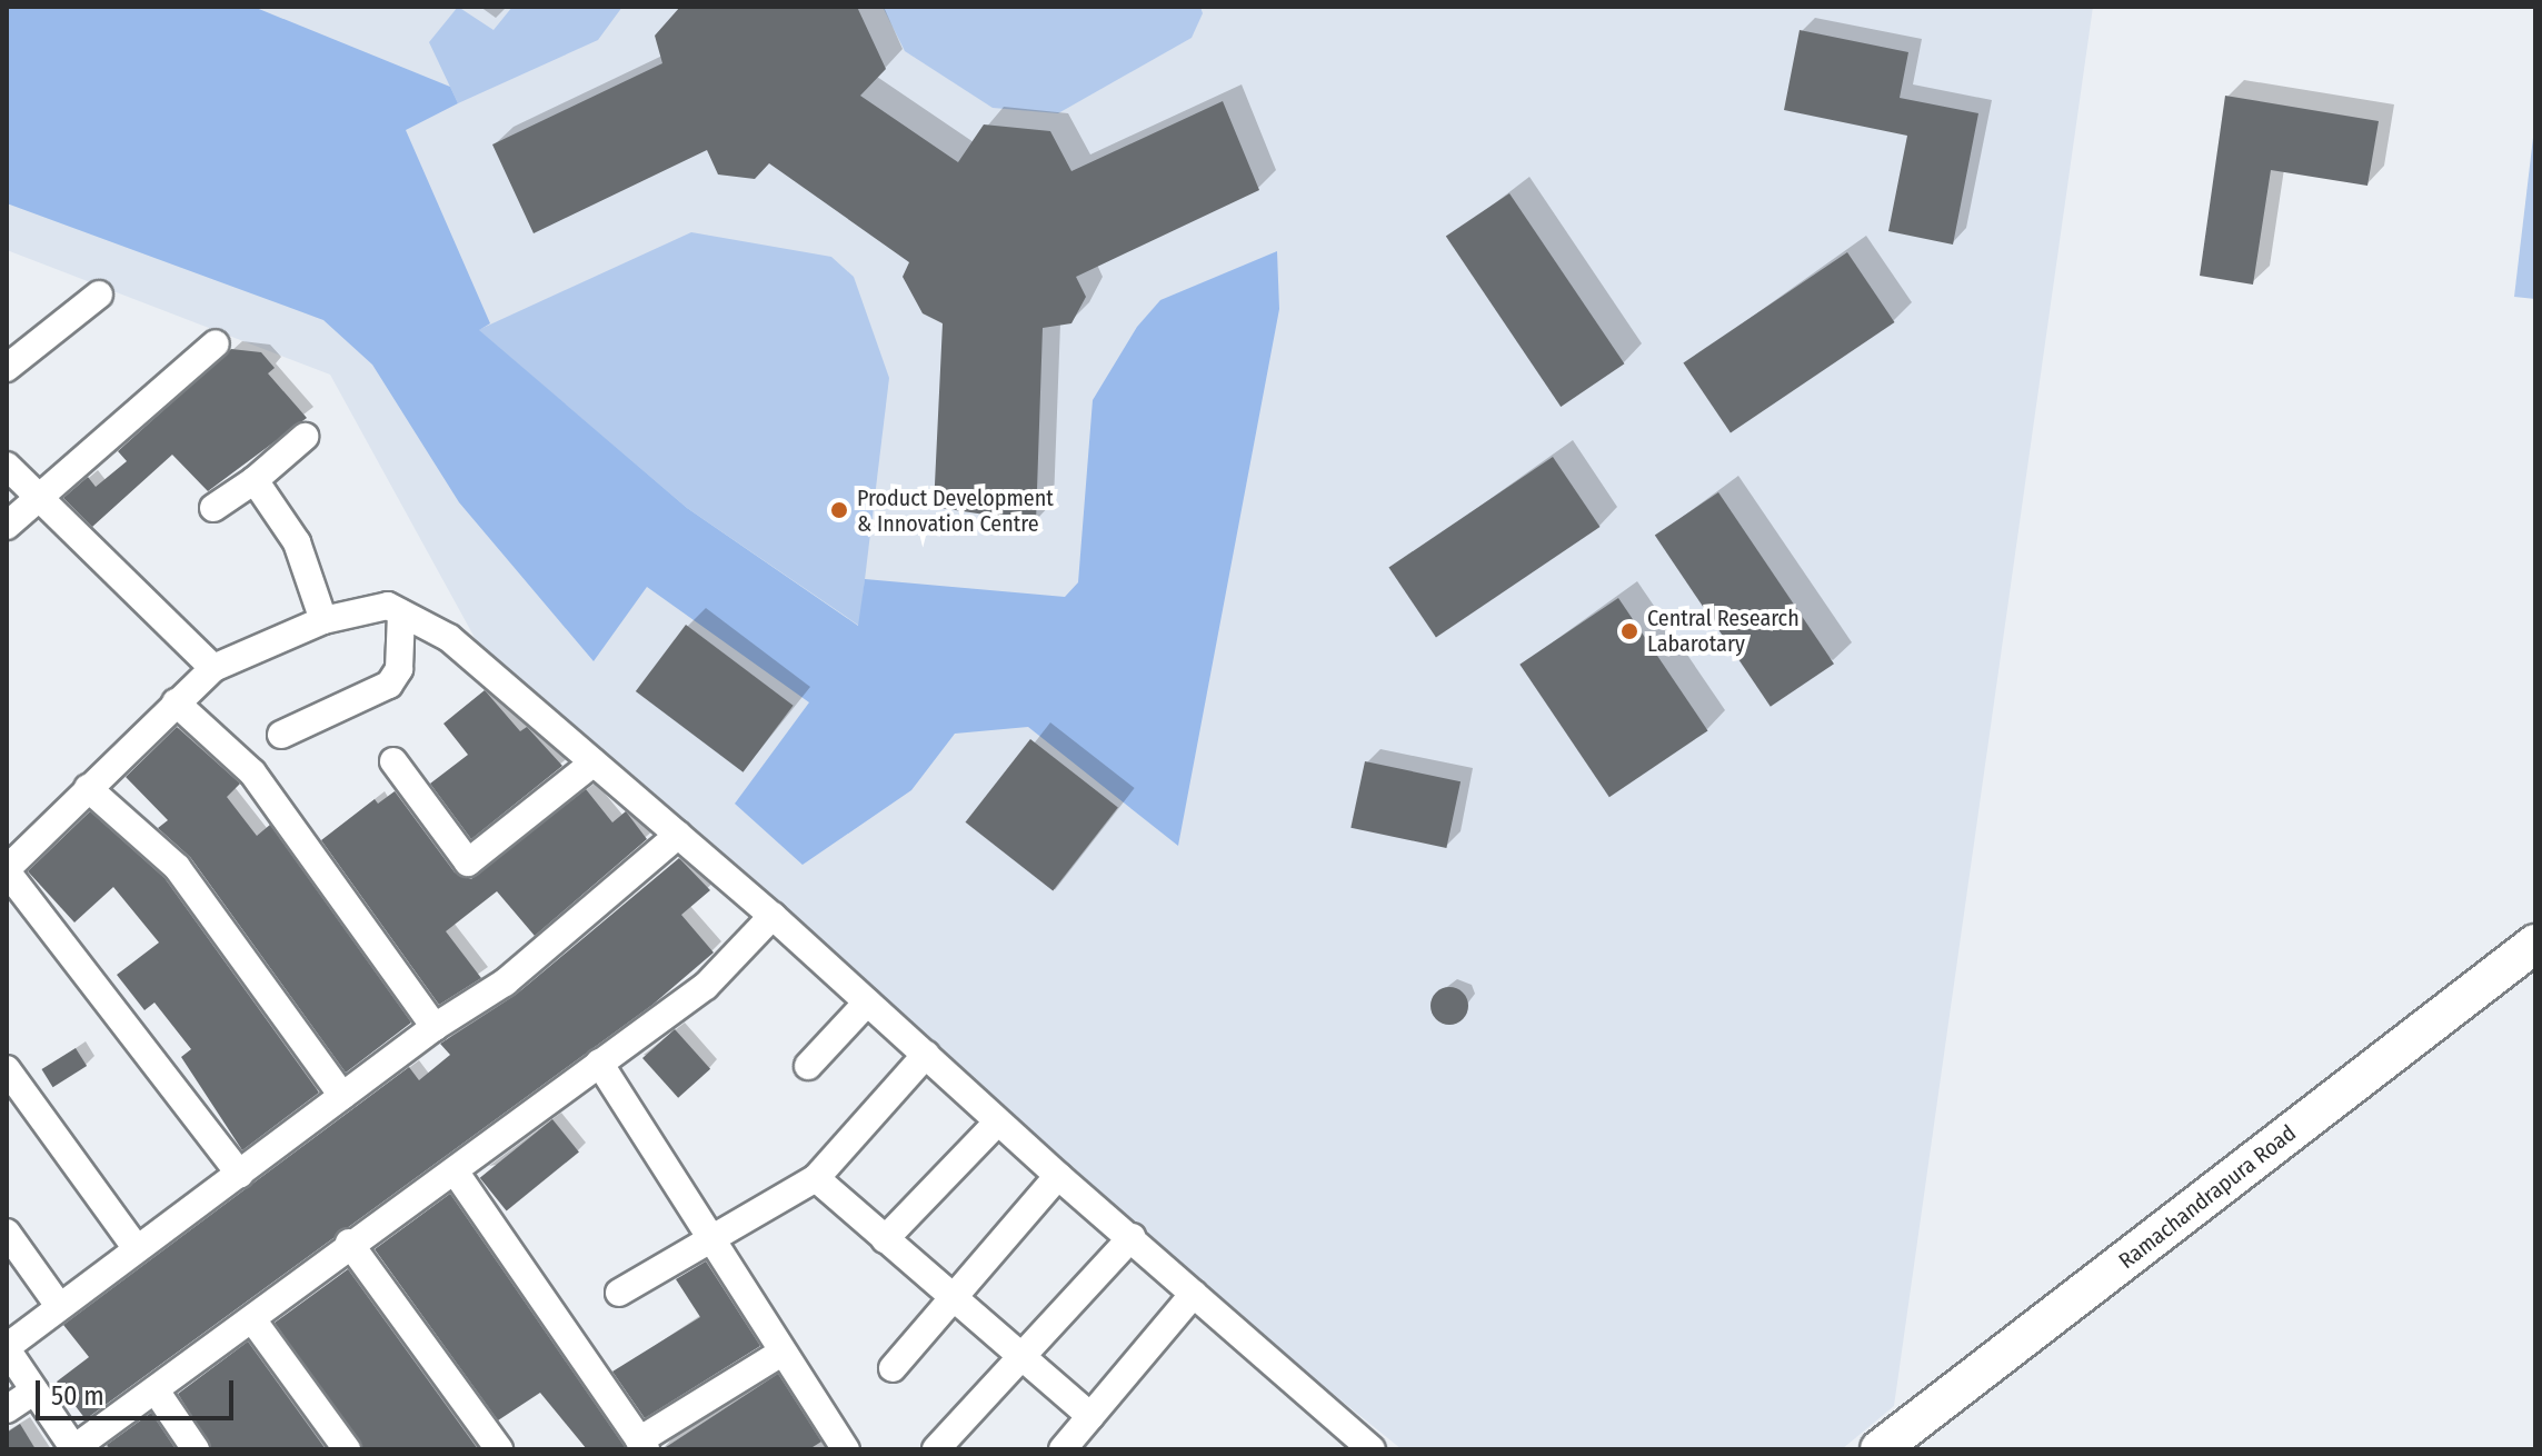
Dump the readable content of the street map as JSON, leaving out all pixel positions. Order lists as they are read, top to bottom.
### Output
{
  "streets": {
    "street": ["Ramachandrapura Road"]
  },
  "places": ["Product Development & Innovation Centre", "Central Research Labarotary"],
  "scale_bar": "50 m"
}
